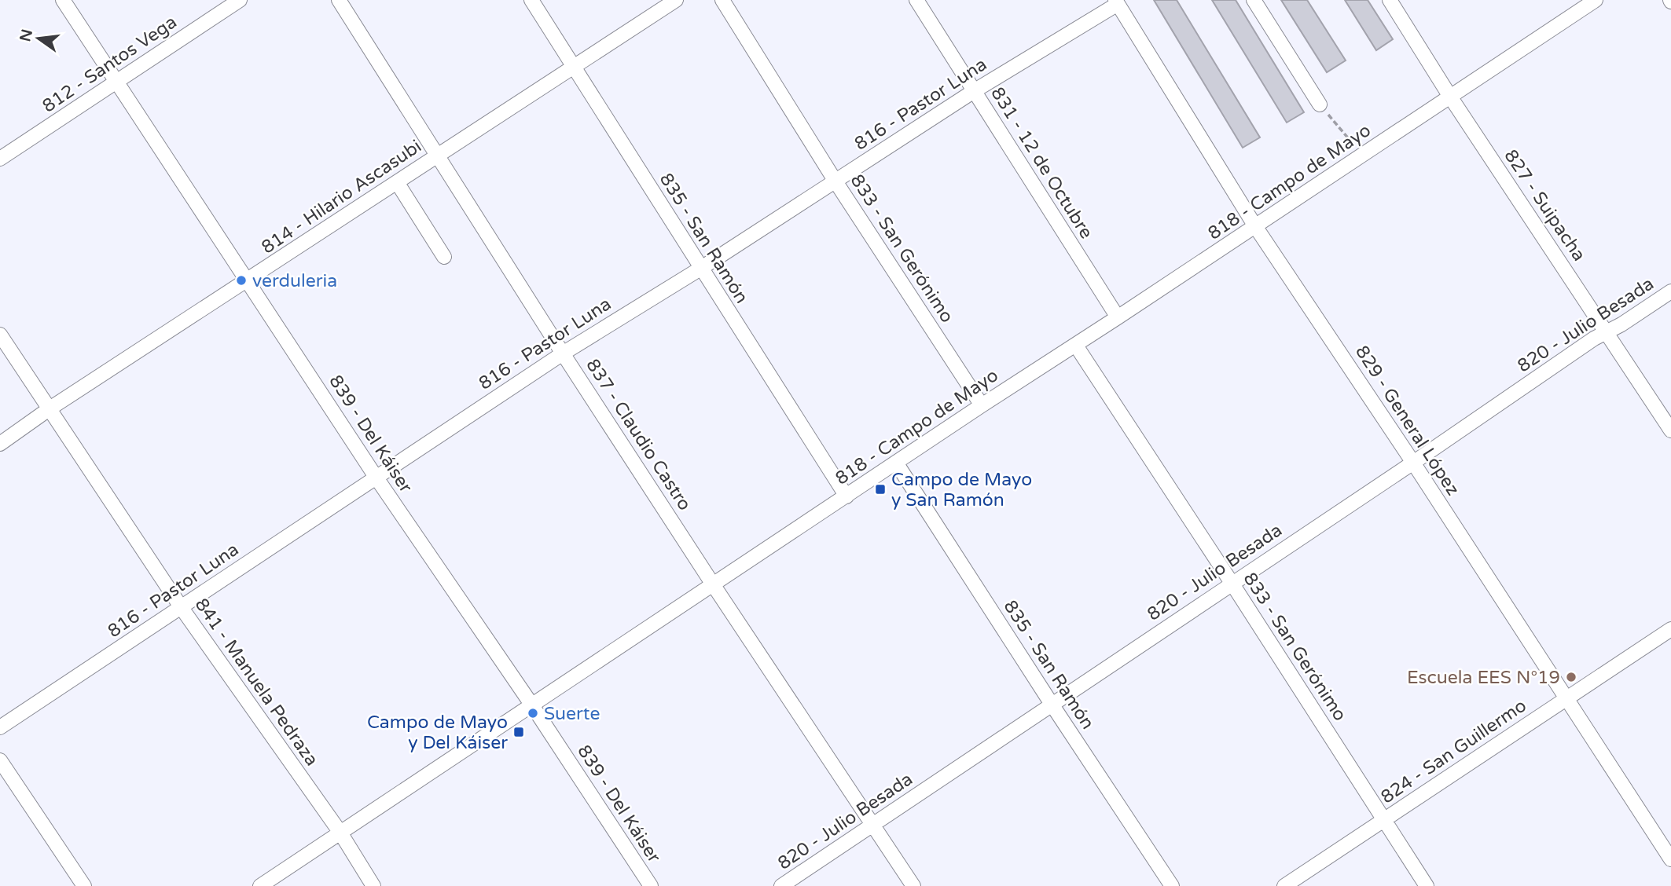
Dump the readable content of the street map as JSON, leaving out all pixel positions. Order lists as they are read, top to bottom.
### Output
{
  "streets": {
    "street": [
      "812 - Santos Vega",
      "816 - Pastor Luna",
      "831 - 12 de Octubre",
      "818 - Campo de Mayo",
      "814 - Hilario Ascasubi",
      "827 - Suipacha",
      "835 - San Ramón",
      "833 - San Gerónimo",
      "820 - Julio Besada",
      "829 - General López",
      "839 - Del Káiser",
      "837 - Claudio Castro",
      "841 - Manuela Pedraza",
      "824 - San Guillermo"
    ]
  },
  "crossings": [
    ["812 - Santos Vega", "839 - Del Káiser"],
    ["816 - Pastor Luna", "831 - 12 de Octubre"],
    ["816 - Pastor Luna", "835 - San Ramón"],
    ["816 - Pastor Luna", "833 - San Gerónimo"],
    ["816 - Pastor Luna", "829 - General López"],
    ["816 - Pastor Luna", "839 - Del Káiser"],
    ["816 - Pastor Luna", "837 - Claudio Castro"],
    ["816 - Pastor Luna", "841 - Manuela Pedraza"],
    ["831 - 12 de Octubre", "818 - Campo de Mayo"],
    ["818 - Campo de Mayo", "827 - Suipacha"],
    ["818 - Campo de Mayo", "835 - San Ramón"],
    ["818 - Campo de Mayo", "833 - San Gerónimo"],
    ["818 - Campo de Mayo", "829 - General López"],
    ["818 - Campo de Mayo", "839 - Del Káiser"],
    ["818 - Campo de Mayo", "837 - Claudio Castro"],
    ["818 - Campo de Mayo", "841 - Manuela Pedraza"],
    ["814 - Hilario Ascasubi", "835 - San Ramón"],
    ["814 - Hilario Ascasubi", "839 - Del Káiser"],
    ["814 - Hilario Ascasubi", "837 - Claudio Castro"],
    ["814 - Hilario Ascasubi", "841 - Manuela Pedraza"],
    ["827 - Suipacha", "820 - Julio Besada"],
    ["835 - San Ramón", "820 - Julio Besada"],
    ["833 - San Gerónimo", "820 - Julio Besada"],
    ["833 - San Gerónimo", "824 - San Guillermo"],
    ["820 - Julio Besada", "829 - General López"],
    ["820 - Julio Besada", "837 - Claudio Castro"],
    ["829 - General López", "824 - San Guillermo"]
  ],
  "places": {
    "other": ["verduleria", "Escuela EES N°19", "Suerte"],
    "transit": ["Campo de Mayo y San Ramón", "Campo de Mayo y Del Káiser"]
  },
  "north": "left"
}
